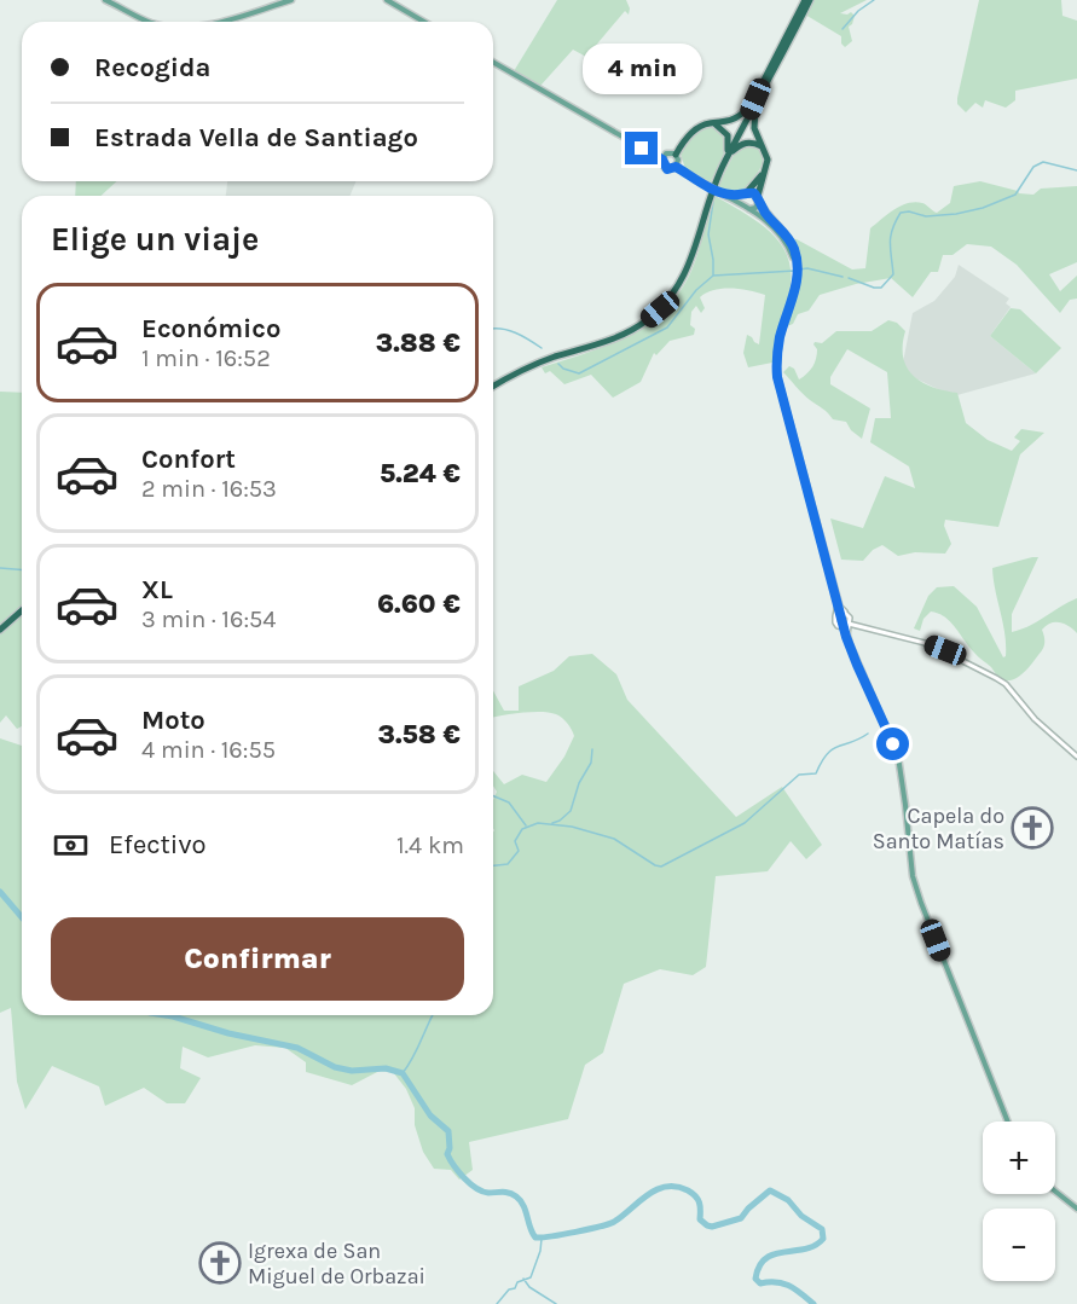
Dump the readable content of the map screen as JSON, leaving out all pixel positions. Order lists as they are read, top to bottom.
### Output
{
  "places": {
    "church": ["Capela do Santo Matías", "Igrexa de San Miguel de Orbazai"]
  },
  "page": {
    "banner": ["Recogida", "Estrada Vella de Santiago"],
    "bubble": "4 min",
    "heading": "Elige un viaje",
    "list": [
      {
        "name": "Económico",
        "note": "1 min · 16:52",
        "value": "3.88 €"
      },
      {
        "name": "Confort",
        "note": "2 min · 16:53",
        "value": "5.24 €"
      },
      {
        "name": "XL",
        "note": "3 min · 16:54",
        "value": "6.60 €"
      },
      {
        "name": "Moto",
        "note": "4 min · 16:55",
        "value": "3.58 €"
      }
    ],
    "pay": ["Efectivo", "1.4 km"],
    "buttons": "Confirmar",
    "map_buttons": ["+", "−"]
  }
}
